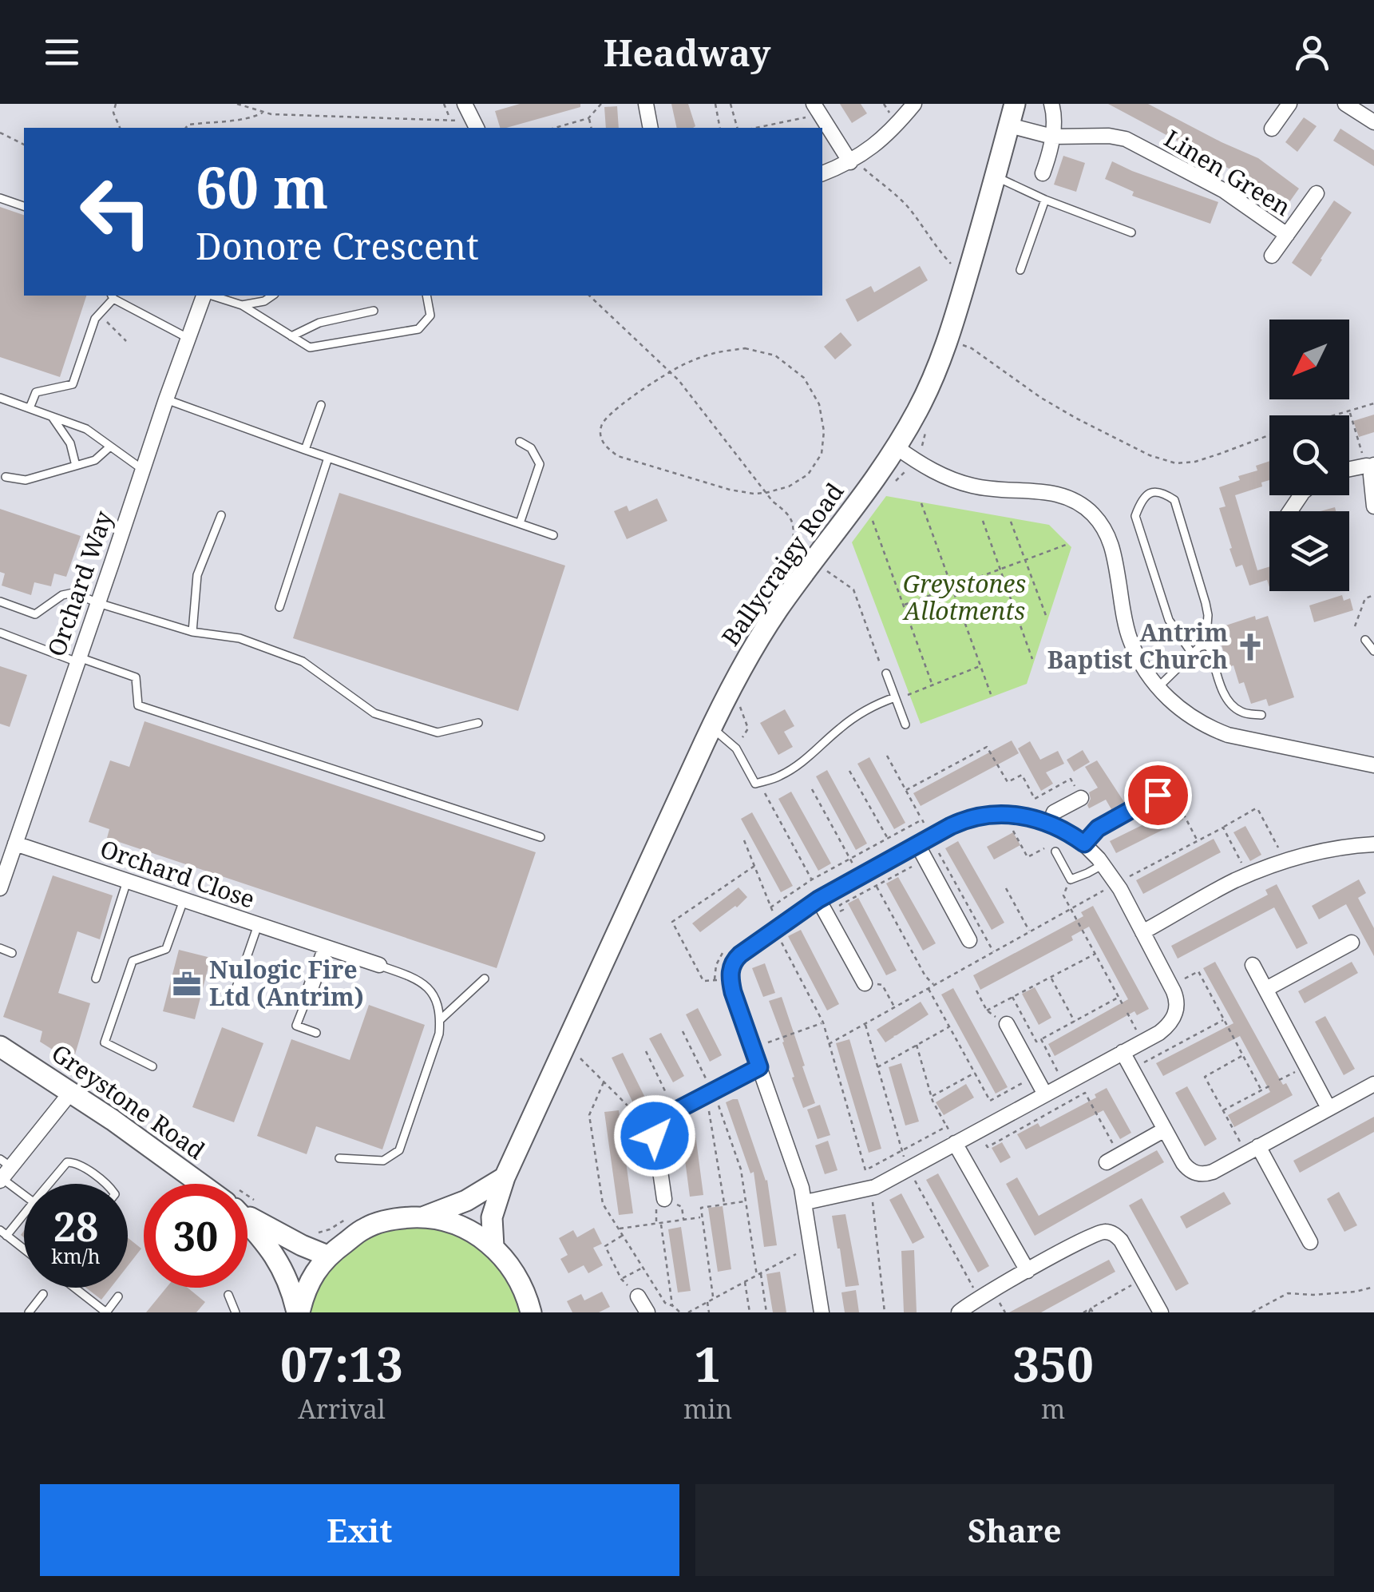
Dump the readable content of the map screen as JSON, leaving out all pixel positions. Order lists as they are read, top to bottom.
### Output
{
  "streets": {
    "main road": ["Ballycraigy Road", "Greystone Road"],
    "street": ["Linen Green", "Orchard Way", "Orchard Close"]
  },
  "crossings": [
    ["Linen Green", "Ballycraigy Road"],
    ["Orchard Way", "Orchard Close"]
  ],
  "parks": ["Greystones Allotments"],
  "places": {
    "church": ["Antrim Baptist Church"],
    "office": ["Nulogic Fire Ltd (Antrim)"]
  },
  "north": "bottom left",
  "page": {
    "header": "Headway",
    "turn": ["60 m", "Donore Crescent"],
    "speed": "28 km/h",
    "limit": "30",
    "eta": [
      "07:13",
      "Arrival",
      "1",
      "min",
      "350",
      "m"
    ],
    "buttons": ["Exit", "Share"]
  }
}
